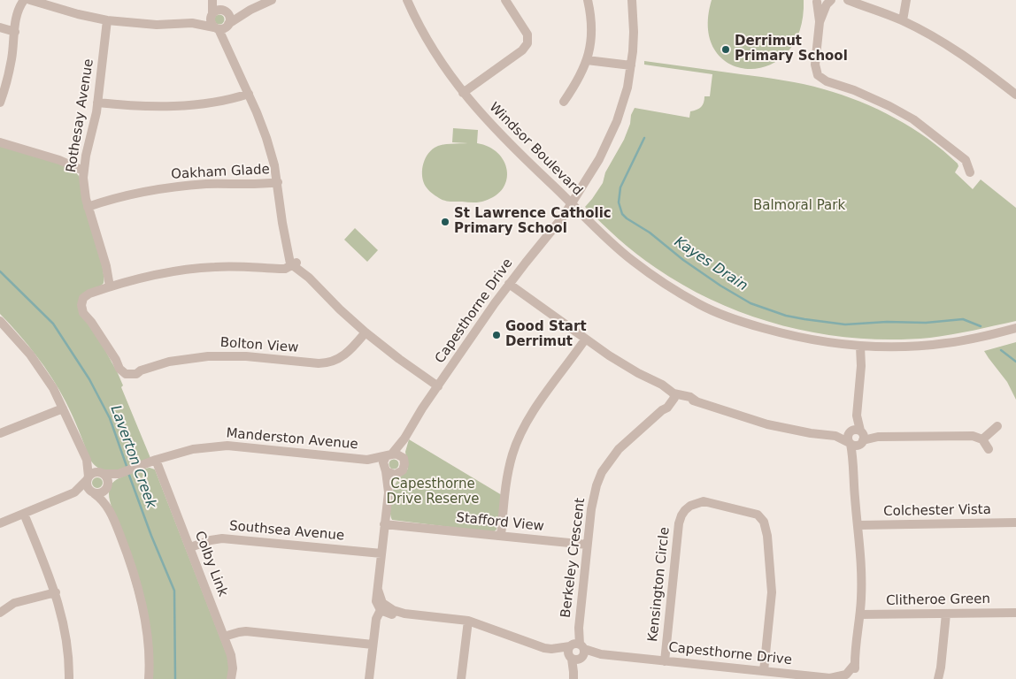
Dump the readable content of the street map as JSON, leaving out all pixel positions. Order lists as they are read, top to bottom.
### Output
{
  "streets": {
    "street": [
      "Rothesay Avenue",
      "Windsor Boulevard",
      "Oakham Glade",
      "Capesthorne Drive",
      "Bolton View",
      "Manderston Avenue",
      "Colchester Vista",
      "Stafford View",
      "Southsea Avenue",
      "Berkeley Crescent",
      "Colby Link",
      "Kensington Circle",
      "Clitheroe Green"
    ]
  },
  "crossings": [
    ["Rothesay Avenue", "Oakham Glade"],
    ["Rothesay Avenue", "Bolton View"],
    ["Windsor Boulevard", "Capesthorne Drive"],
    ["Capesthorne Drive", "Manderston Avenue"],
    ["Capesthorne Drive", "Colchester Vista"],
    ["Capesthorne Drive", "Berkeley Crescent"],
    ["Capesthorne Drive", "Kensington Circle"],
    ["Capesthorne Drive", "Clitheroe Green"],
    ["Manderston Avenue", "Colby Link"],
    ["Stafford View", "Berkeley Crescent"],
    ["Southsea Avenue", "Colby Link"]
  ],
  "water": ["Kayes Drain", "Laverton Creek"],
  "parks": ["Balmoral Park", "Capesthorne Drive Reserve"],
  "places": ["Derrimut Primary School", "St Lawrence Catholic Primary School", "Good Start Derrimut"]
}
